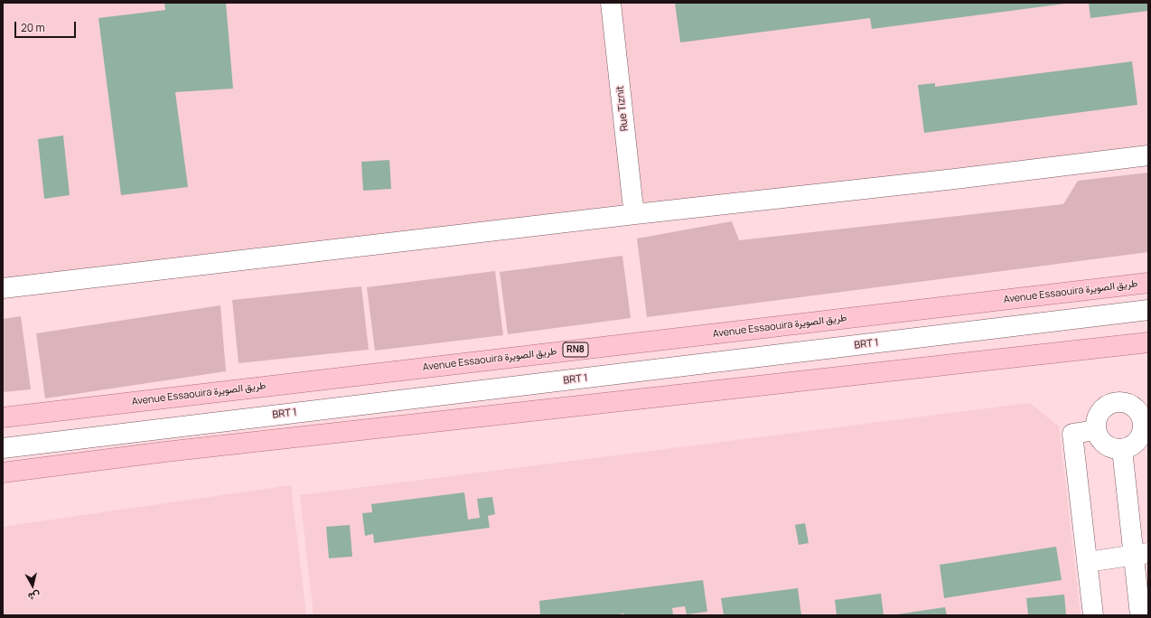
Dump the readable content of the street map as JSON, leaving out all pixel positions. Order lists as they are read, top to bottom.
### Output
{
  "streets": {
    "main road": ["Avenue Essaouira طريق الصويرة", "RN8"],
    "street": ["Rue Tiznit", "BRT 1"]
  },
  "scale_bar": "20 m",
  "north": "bottom"
}
